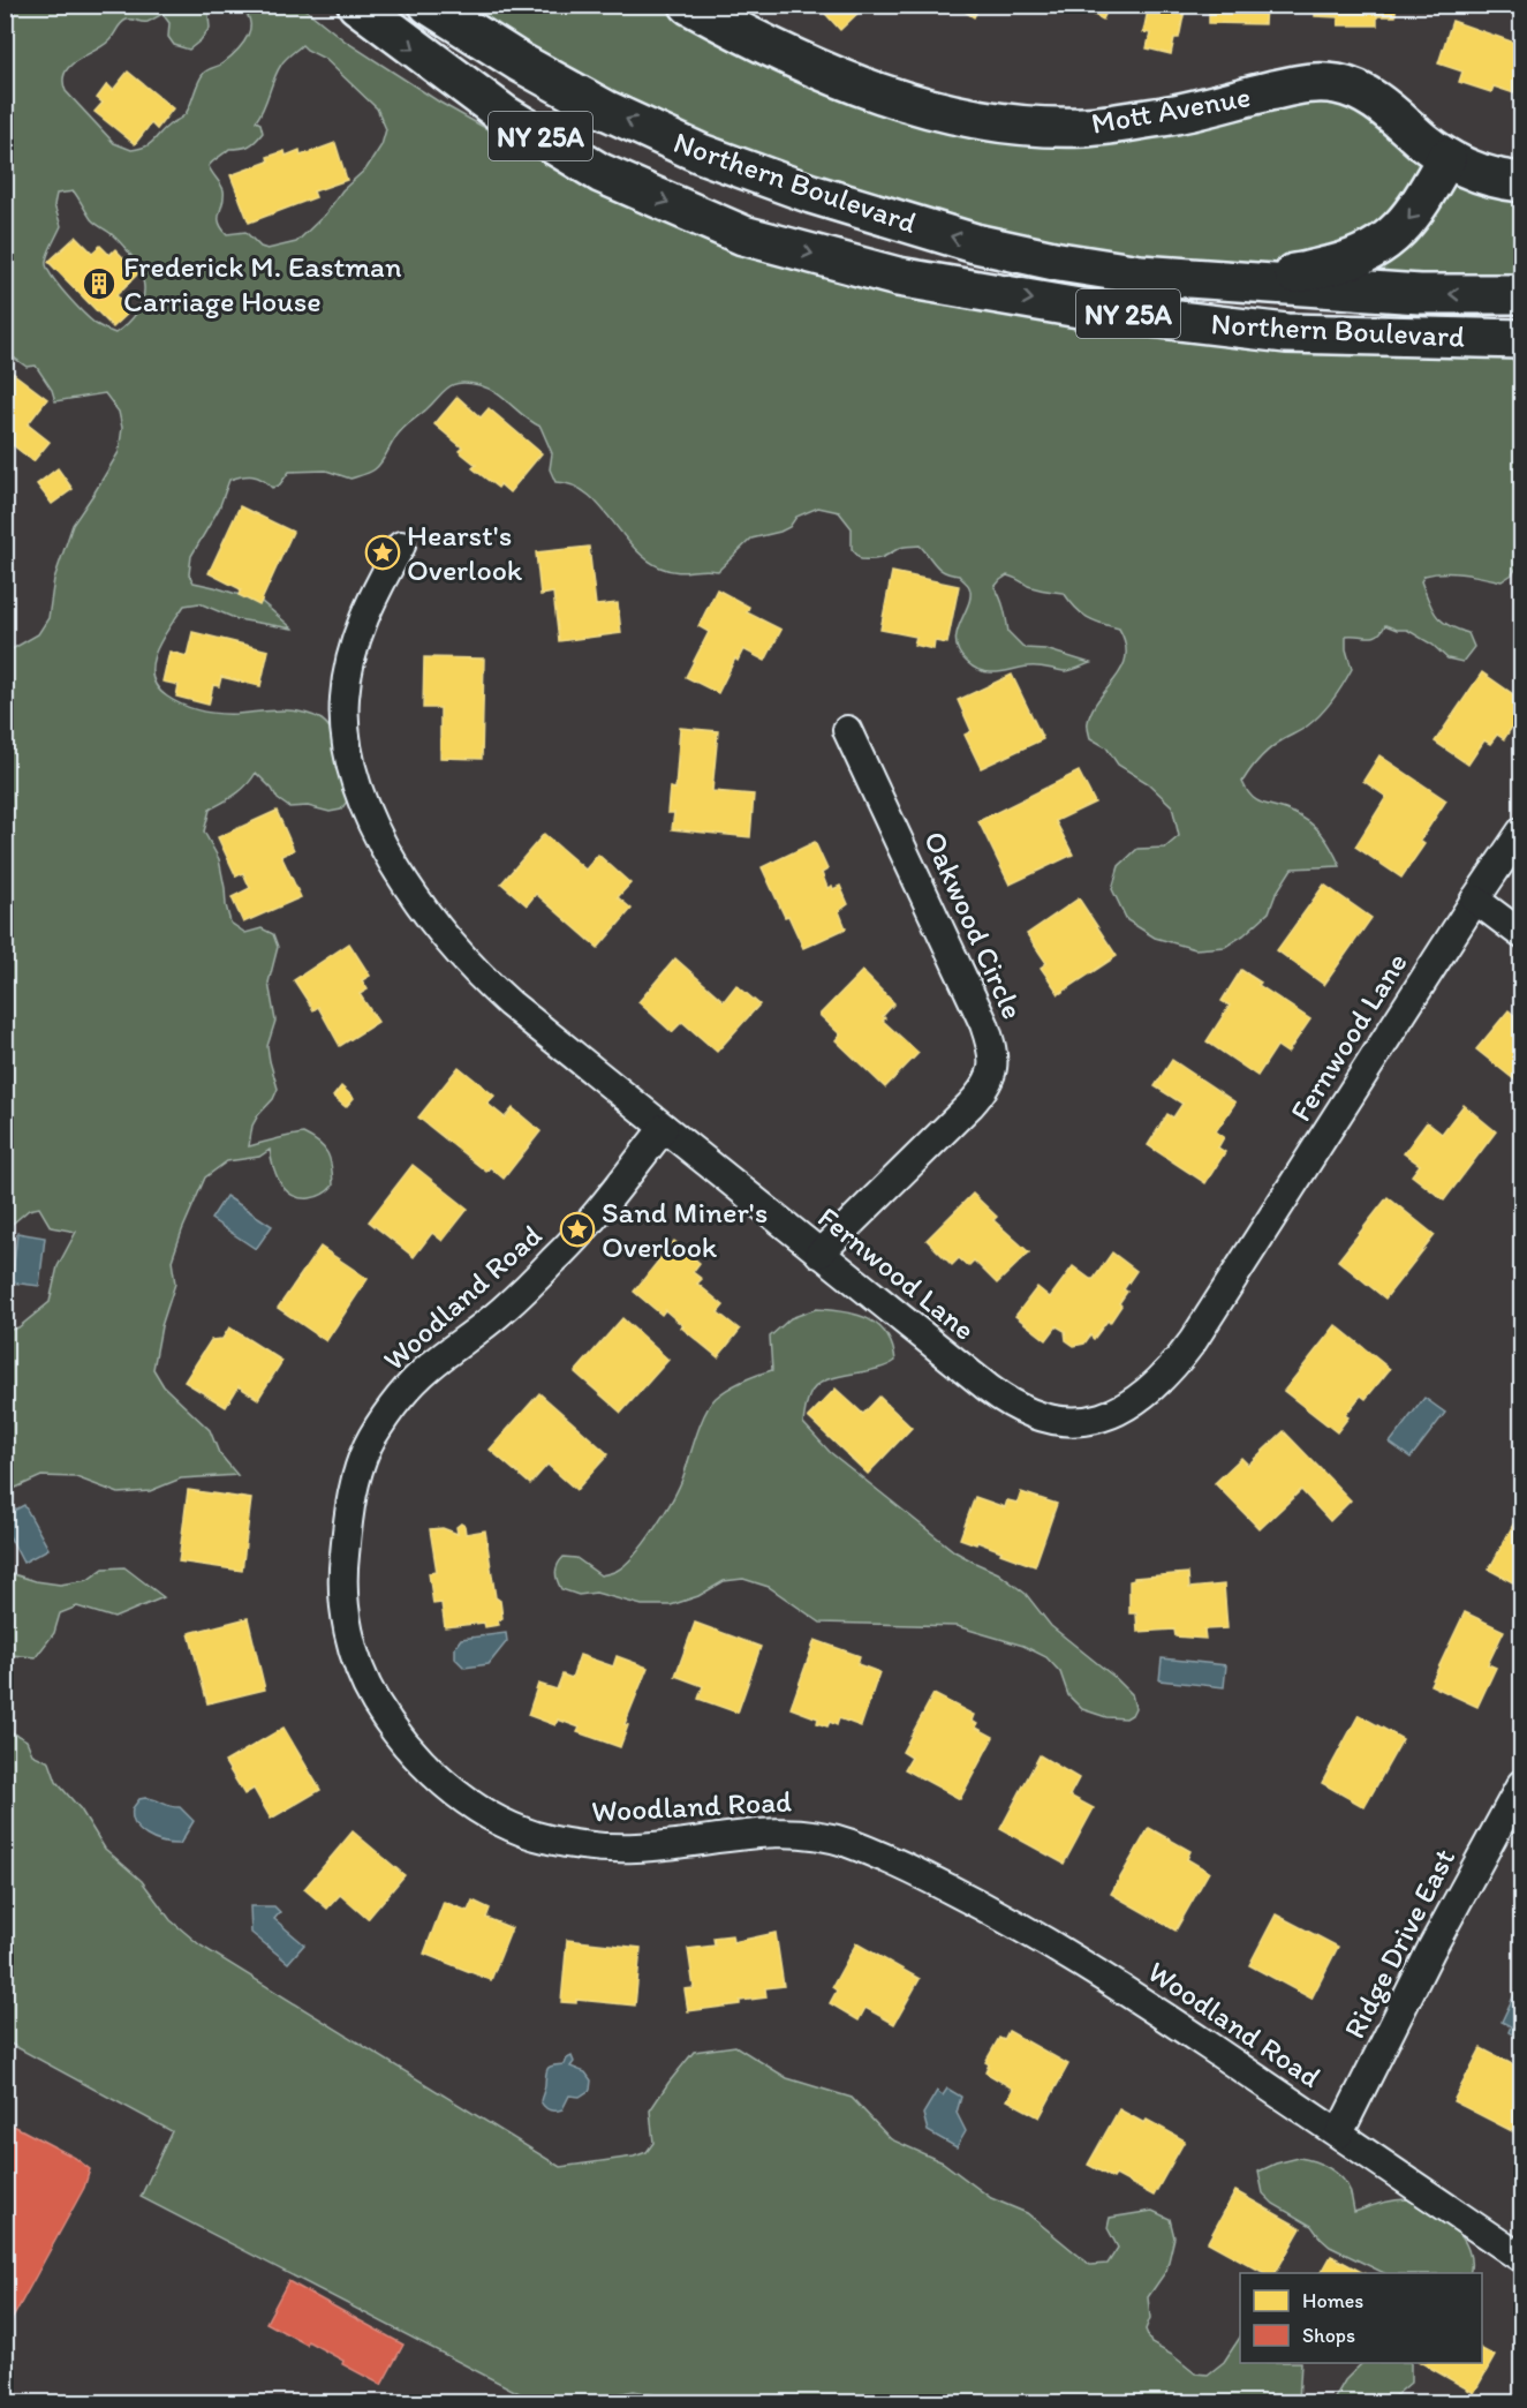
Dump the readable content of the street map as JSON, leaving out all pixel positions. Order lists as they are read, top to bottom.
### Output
{
  "streets": {
    "main road": ["Mott Avenue", "NY 25A", "Northern Boulevard"],
    "street": [
      "Oakwood Circle",
      "Fernwood Lane",
      "Woodland Road",
      "Ridge Drive East"
    ]
  },
  "crossings": [
    ["Oakwood Circle", "Fernwood Lane"],
    ["Fernwood Lane", "Woodland Road"],
    ["Woodland Road", "Ridge Drive East"]
  ],
  "places": {
    "building": ["Frederick M. Eastman Carriage House"],
    "place": ["Hearst's Overlook", "Sand Miner's Overlook"]
  },
  "legend": ["Homes", "Shops"]
}
